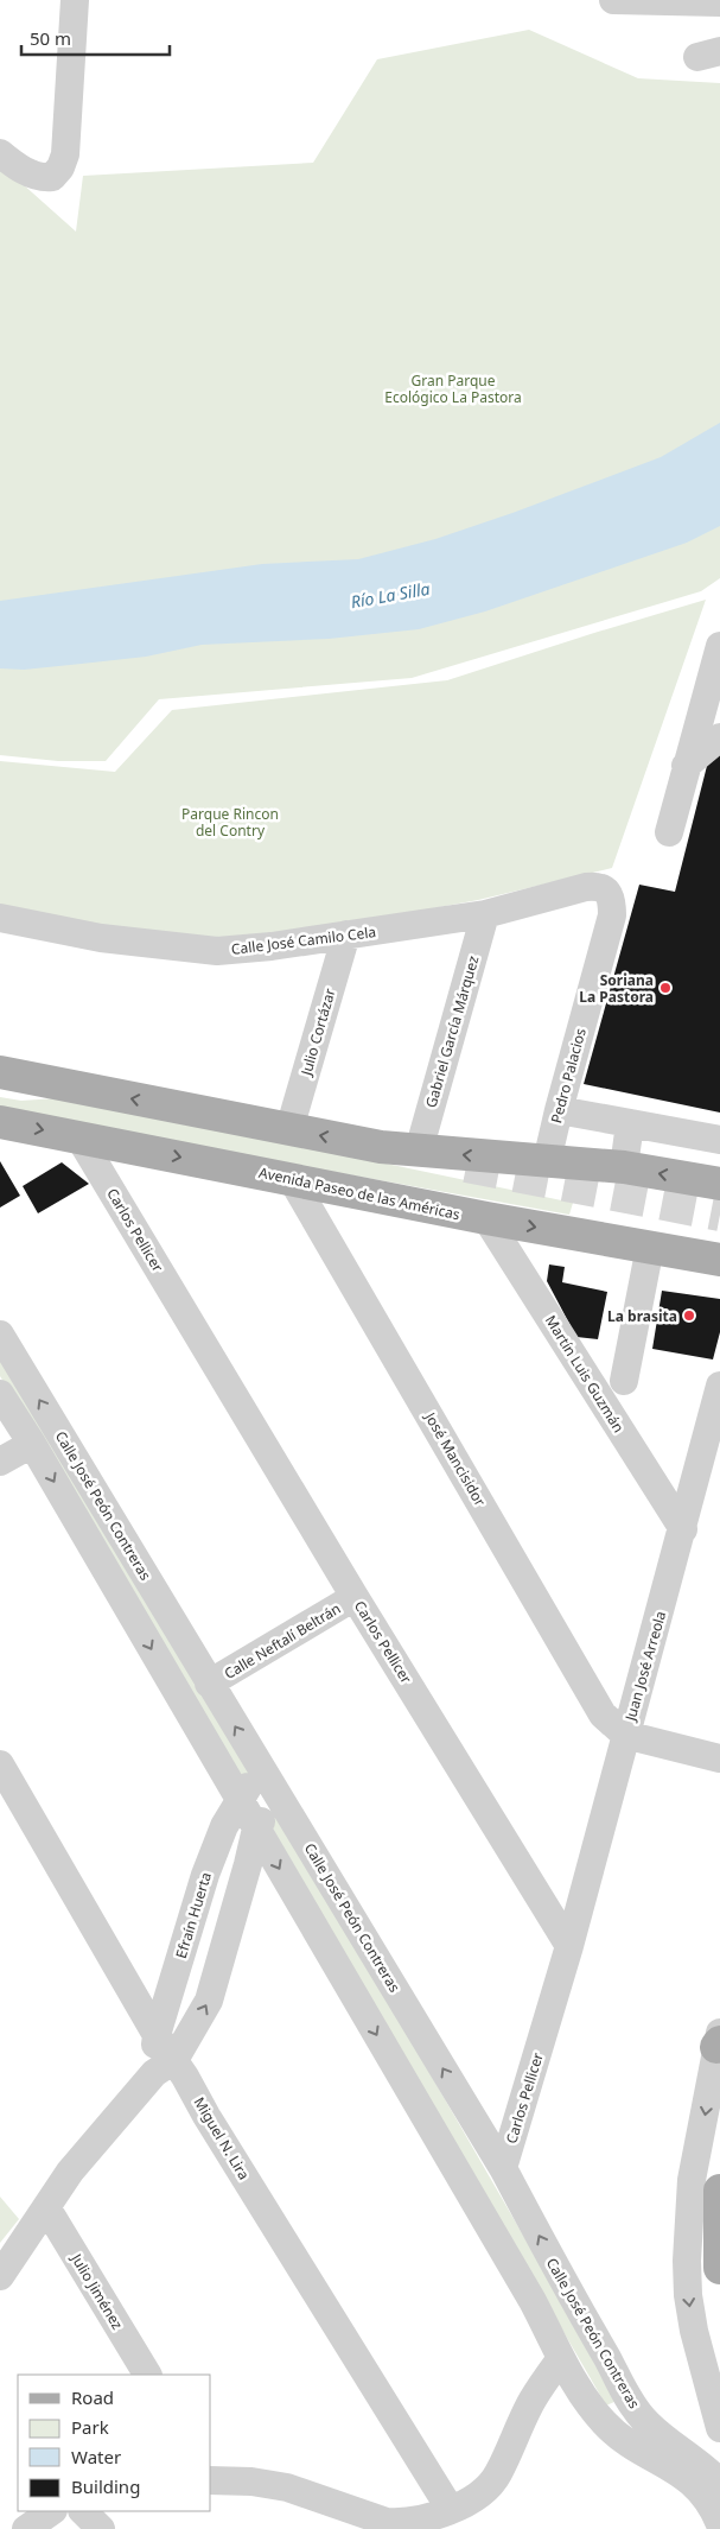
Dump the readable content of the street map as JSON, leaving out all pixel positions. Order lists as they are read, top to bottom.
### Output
{
  "streets": {
    "main road": ["Avenida Paseo de las Américas"],
    "street": [
      "Calle José Camilo Cela",
      "Julio Cortázar",
      "Gabriel García Márquez",
      "Pedro Palacios",
      "Carlos Pellicer",
      "Martín Luis Guzmán",
      "José Mancisidor",
      "Calle José Peón Contreras",
      "Calle Neftalí Beltrán",
      "Juan José Arreola",
      "Efraín Huerta",
      "Miguel N. Lira",
      "Julio Jiménez"
    ]
  },
  "crossings": [
    ["Calle José Camilo Cela", "Julio Cortázar"],
    ["Calle José Camilo Cela", "Gabriel García Márquez"],
    ["Calle José Camilo Cela", "Pedro Palacios"],
    ["Avenida Paseo de las Américas", "Carlos Pellicer"],
    ["Avenida Paseo de las Américas", "Martín Luis Guzmán"],
    ["Avenida Paseo de las Américas", "José Mancisidor"],
    ["Carlos Pellicer", "Calle José Peón Contreras"],
    ["Carlos Pellicer", "Calle Neftalí Beltrán"],
    ["Carlos Pellicer", "Juan José Arreola"],
    ["Martín Luis Guzmán", "Juan José Arreola"],
    ["José Mancisidor", "Juan José Arreola"],
    ["Calle José Peón Contreras", "Calle Neftalí Beltrán"],
    ["Calle José Peón Contreras", "Efraín Huerta"],
    ["Efraín Huerta", "Miguel N. Lira"]
  ],
  "water": ["Río La Silla"],
  "parks": ["Gran Parque Ecológico La Pastora", "Parque Rincon del Contry"],
  "places": ["Soriana La Pastora", "La brasita"],
  "legend": [
    "Road",
    "Park",
    "Water",
    "Building"
  ],
  "scale_bar": "50 m"
}
